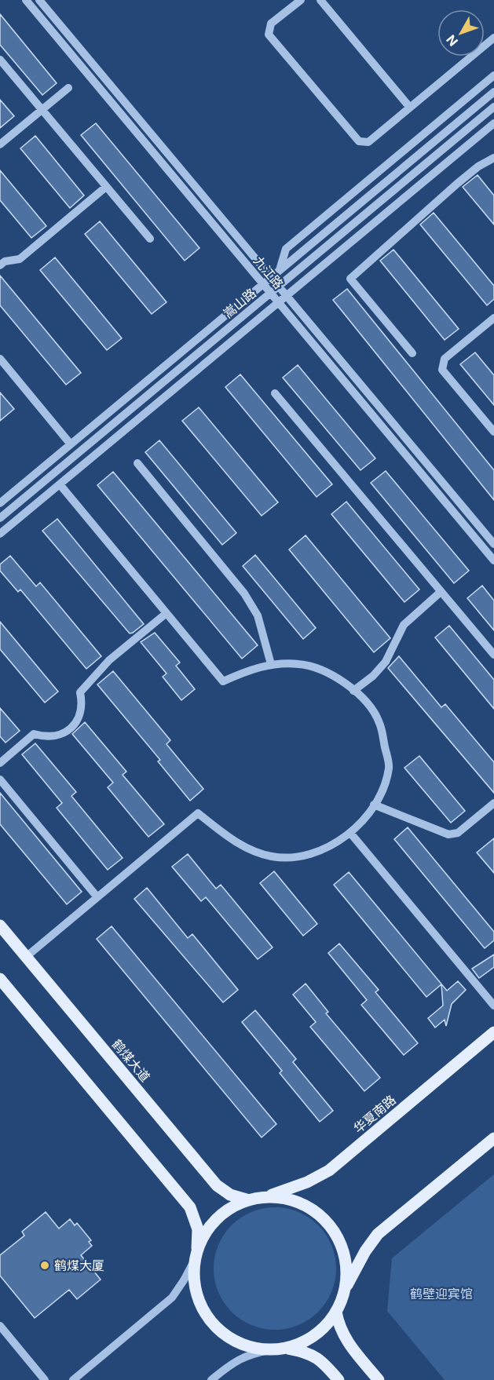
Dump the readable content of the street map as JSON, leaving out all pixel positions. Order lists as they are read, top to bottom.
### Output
{
  "streets": {
    "main road": ["鹤煤大道", "华夏南路"],
    "street": ["九江路", "嵩山路"]
  },
  "crossings": [
    ["九江路", "嵩山路"],
    ["鹤煤大道", "华夏南路"]
  ],
  "parks": ["鹤壁迎宾馆"],
  "places": ["鹤煤大厦"],
  "north": "bottom left"
}
